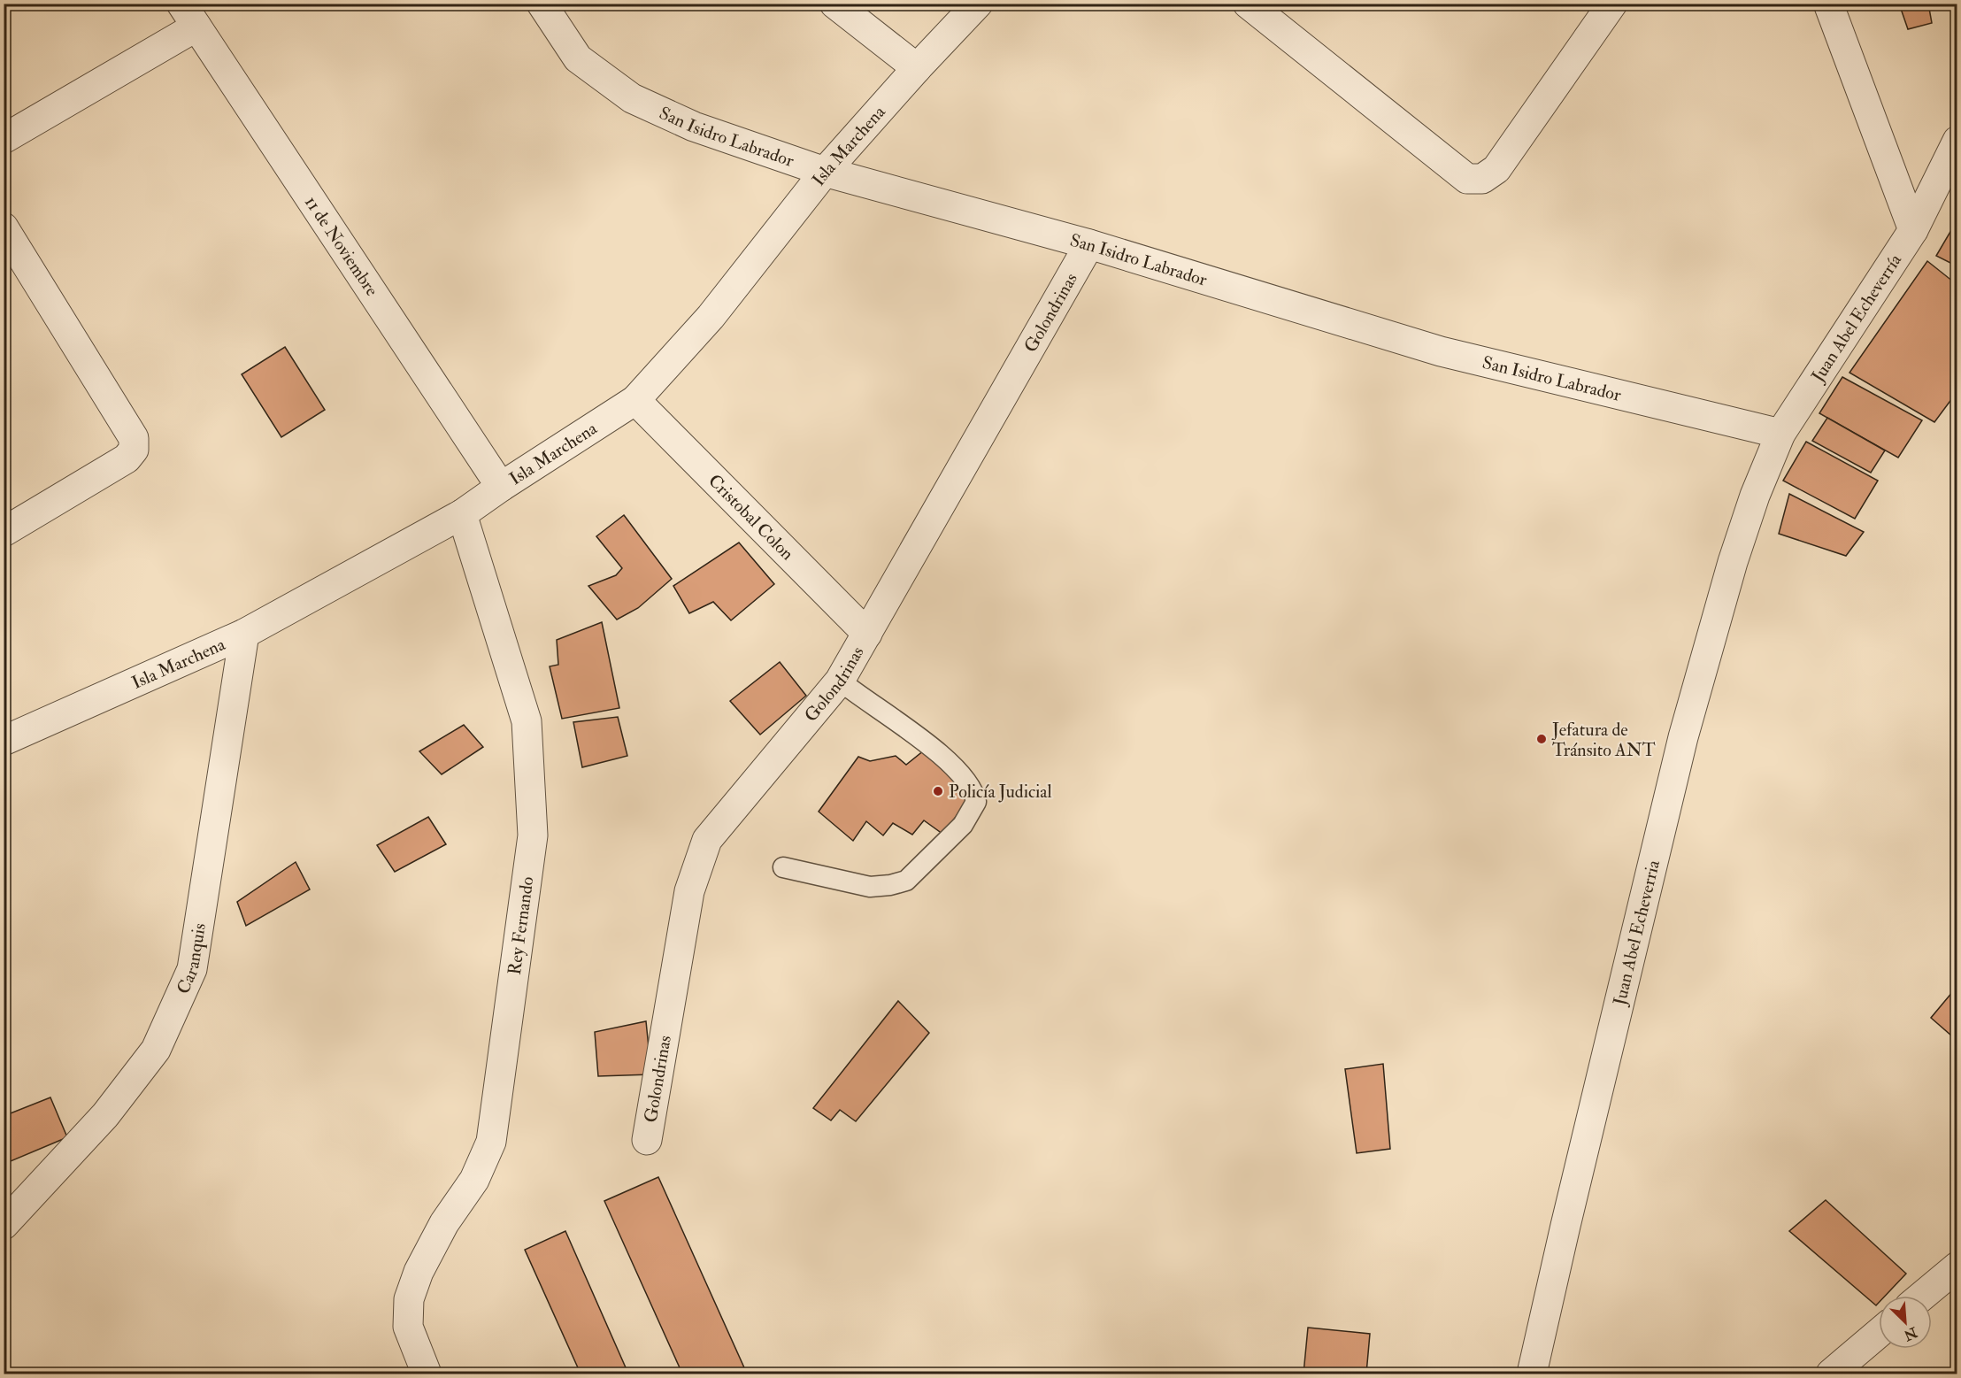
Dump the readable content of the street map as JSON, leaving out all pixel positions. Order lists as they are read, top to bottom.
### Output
{
  "streets": {
    "street": [
      "San Isidro Labrador",
      "Isla Marchena",
      "11 de Noviembre",
      "Golondrinas",
      "Juan Abel Echeverría",
      "Cristobal Colon",
      "Rey Fernando",
      "Juan Abel Echeverria",
      "Caranquis"
    ]
  },
  "crossings": [
    ["San Isidro Labrador", "Isla Marchena"],
    ["San Isidro Labrador", "Golondrinas"],
    ["San Isidro Labrador", "Juan Abel Echeverría"],
    ["Isla Marchena", "11 de Noviembre"],
    ["Isla Marchena", "Cristobal Colon"],
    ["Isla Marchena", "Rey Fernando"],
    ["Isla Marchena", "Caranquis"],
    ["Golondrinas", "Cristobal Colon"],
    ["Juan Abel Echeverría", "Juan Abel Echeverria"]
  ],
  "places": ["Jefatura de Tránsito ANT", "Policía Judicial"],
  "north": "bottom right"
}
